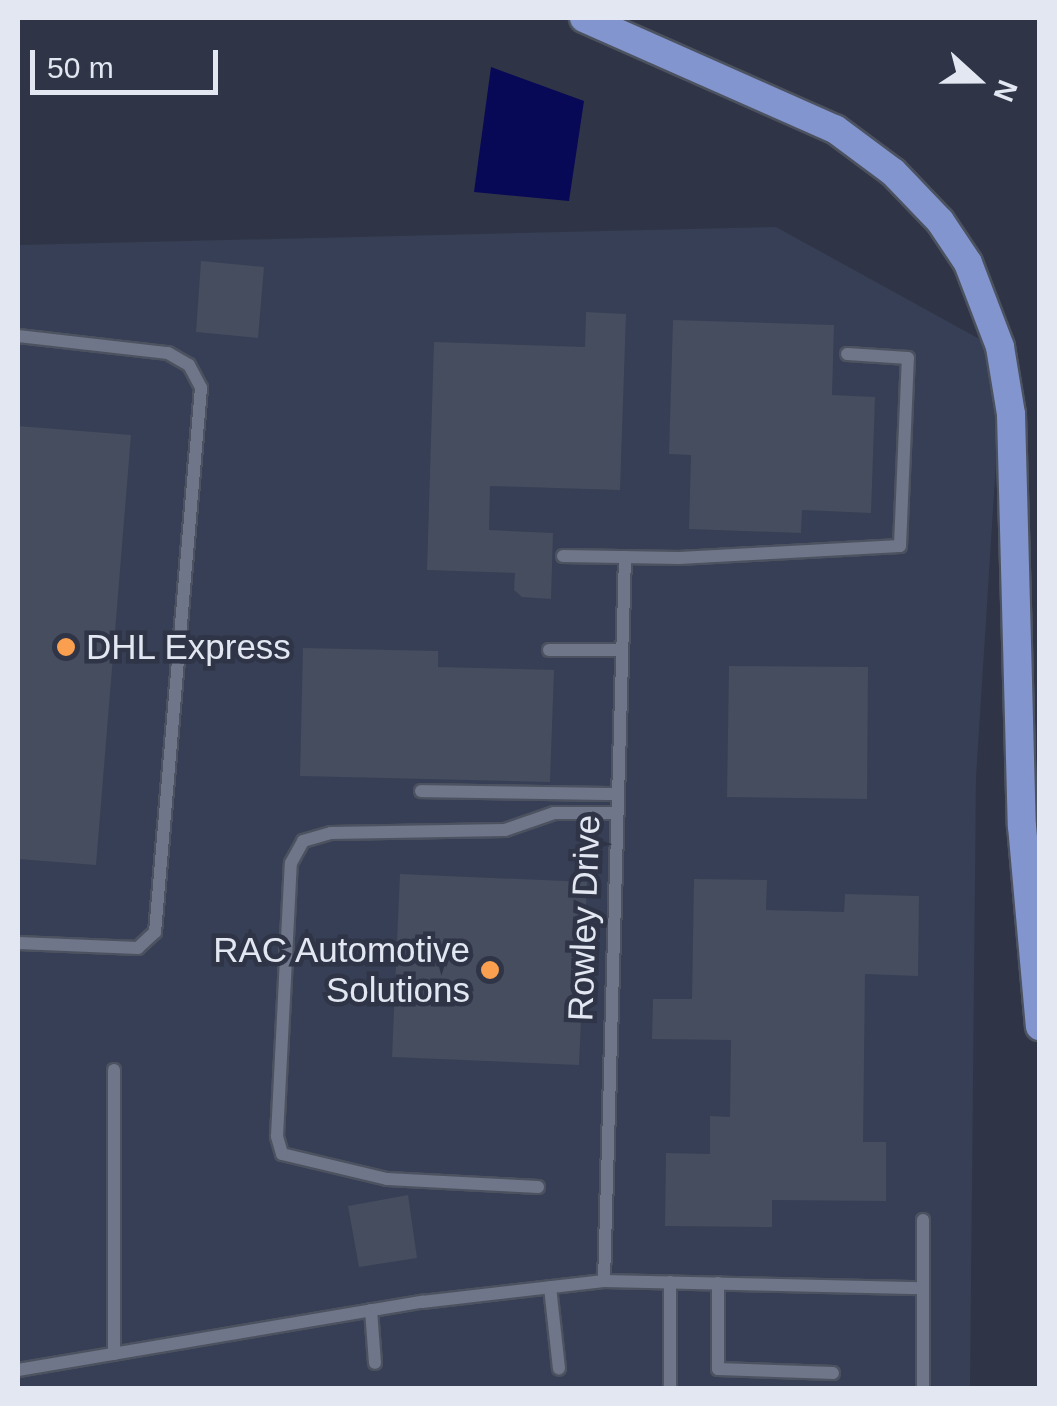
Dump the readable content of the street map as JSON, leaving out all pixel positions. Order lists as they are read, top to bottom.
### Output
{
  "streets": {
    "lane": ["Rowley Drive"]
  },
  "places": ["DHL Express", "RAC Automotive Solutions"],
  "scale_bar": "50 m",
  "north": "right"
}
